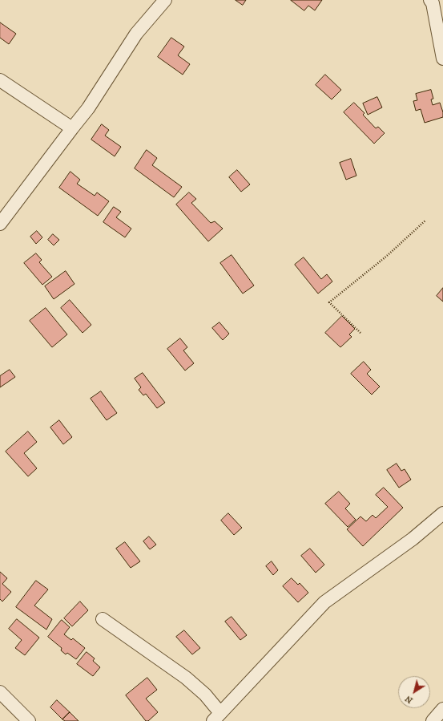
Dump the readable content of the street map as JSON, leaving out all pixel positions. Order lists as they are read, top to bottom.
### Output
{
  "north": "bottom left"
}
